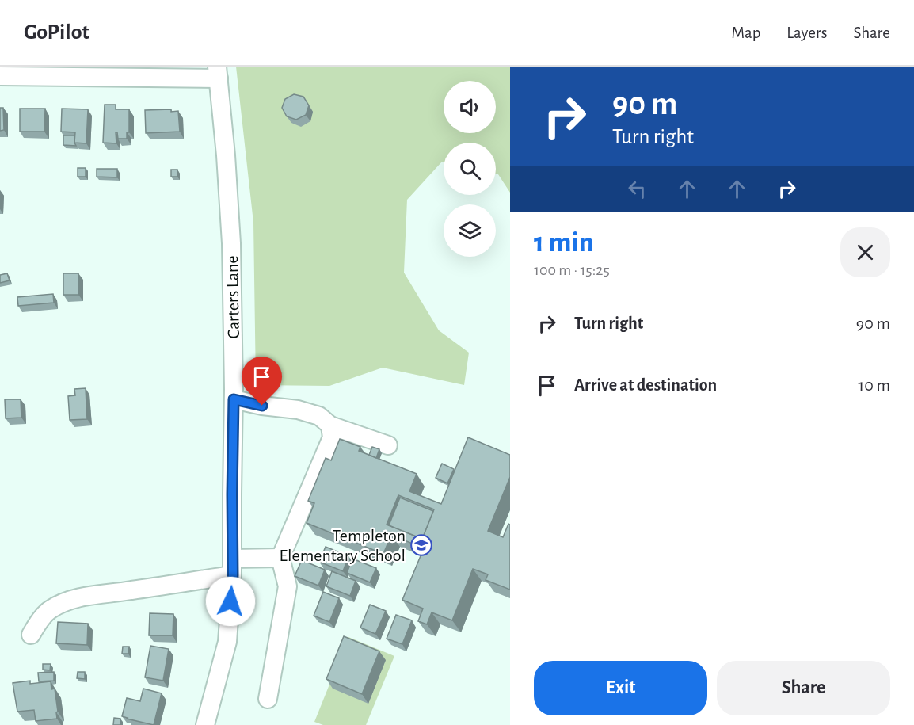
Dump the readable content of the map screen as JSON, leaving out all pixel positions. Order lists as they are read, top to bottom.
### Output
{
  "streets": {
    "street": ["Carters Lane"]
  },
  "places": {
    "school or university": ["Templeton Elementary School"]
  },
  "page": {
    "header": "GoPilot",
    "nav": ["Map", "Layers", "Share"],
    "turn": ["90 m", "Turn right"],
    "heading": ["1 min", "100 m · 15:25"],
    "list": [
      {
        "name": "Turn right",
        "value": "90 m"
      },
      {
        "name": "Arrive at destination",
        "value": "10 m"
      }
    ],
    "buttons": ["Exit", "Share"]
  }
}
